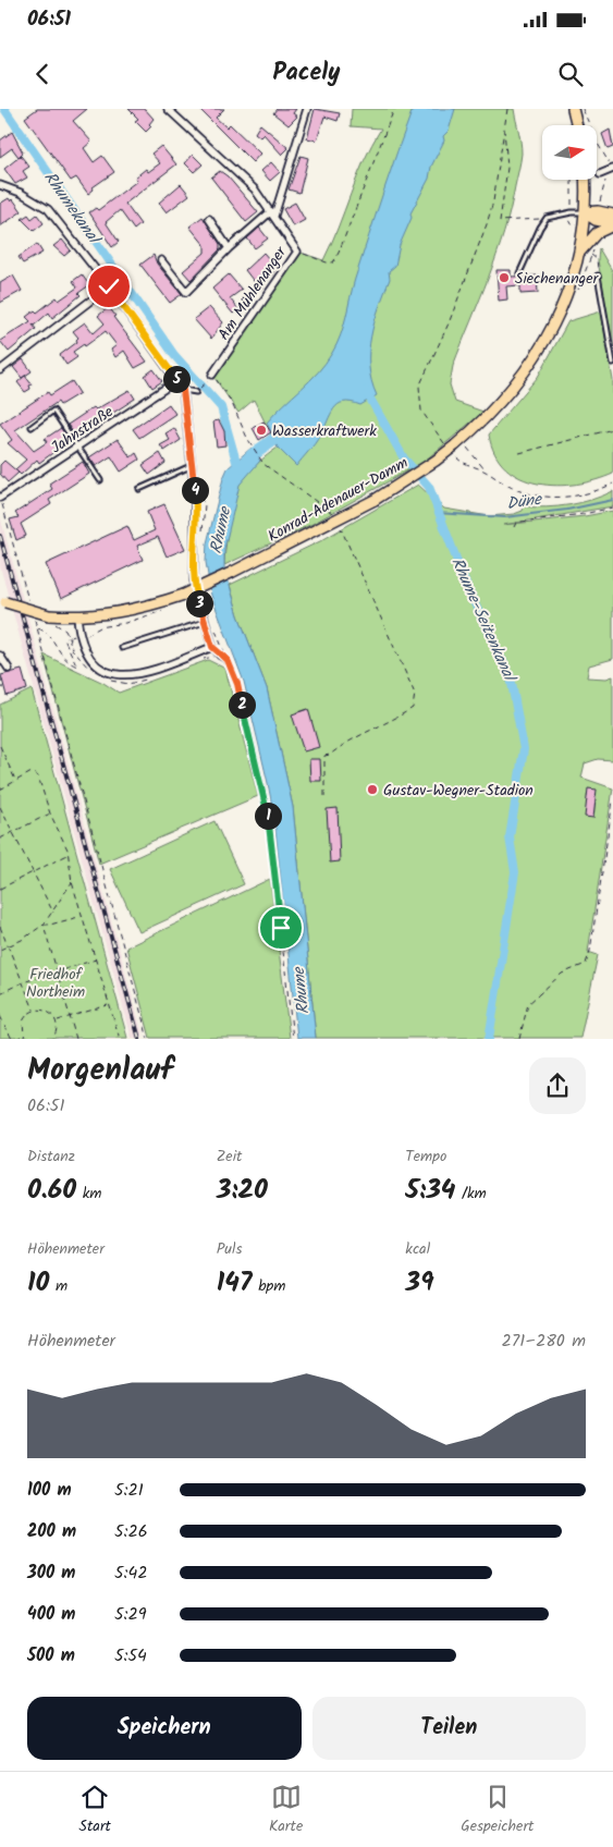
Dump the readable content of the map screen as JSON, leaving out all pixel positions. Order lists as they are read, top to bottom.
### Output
{
  "streets": {
    "main road": ["Konrad-Adenauer-Damm"],
    "street": ["Am Mühlenanger", "Jahnstraße"]
  },
  "water": [
    "Rhumekanal",
    "Düne",
    "Rhume",
    "Rhume-Seitenkanal"
  ],
  "parks": ["Friedhof Northeim"],
  "places": ["Siechenanger", "Wasserkraftwerk", "Gustav-Wegner-Stadion"],
  "north": "right",
  "page": {
    "status": "06:51",
    "header": "Pacely",
    "pins": [
      "5",
      "4",
      "3",
      "2",
      "1"
    ],
    "heading": ["Morgenlauf", "06:51"],
    "stats": [
      ["Distanz", "0.60 km"],
      ["Zeit", "3:20"],
      ["Tempo", "5:34 /km"],
      ["Höhenmeter", "10 m"],
      ["Puls", "147 bpm"],
      ["kcal", "39"]
    ],
    "chart": ["Höhenmeter", "271–280 m"],
    "list": [
      {
        "name": "100 m",
        "note": "5:21"
      },
      {
        "name": "200 m",
        "note": "5:26"
      },
      {
        "name": "300 m",
        "note": "5:42"
      },
      {
        "name": "400 m",
        "note": "5:29"
      },
      {
        "name": "500 m",
        "note": "5:54"
      }
    ],
    "buttons": ["Speichern", "Teilen"],
    "tabs": ["Start", "Karte", "Gespeichert"]
  }
}
